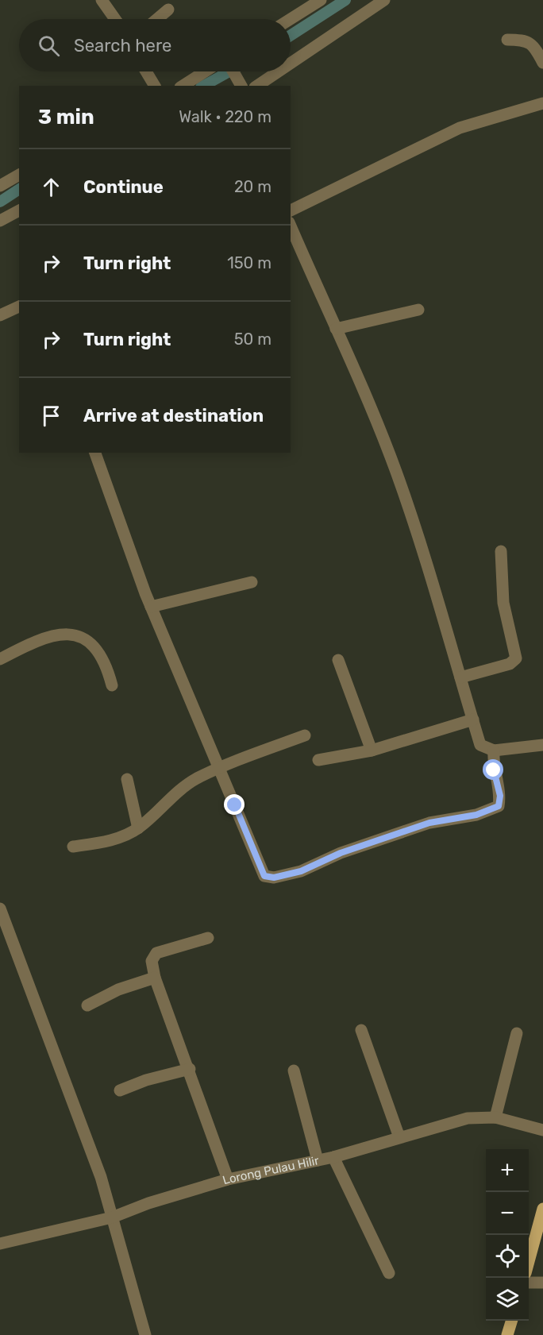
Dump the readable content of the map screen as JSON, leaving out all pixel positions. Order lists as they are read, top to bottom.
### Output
{
  "streets": {
    "street": ["Lorong Pulau Hilir"]
  },
  "page": {
    "search": "Search here",
    "heading": ["3 min", "Walk · 220 m"],
    "list": [
      ["Continue", "20 m"],
      ["Turn right", "150 m"],
      ["Turn right", "50 m"],
      "Arrive at destination"
    ],
    "map_buttons": ["+", "−"]
  }
}
